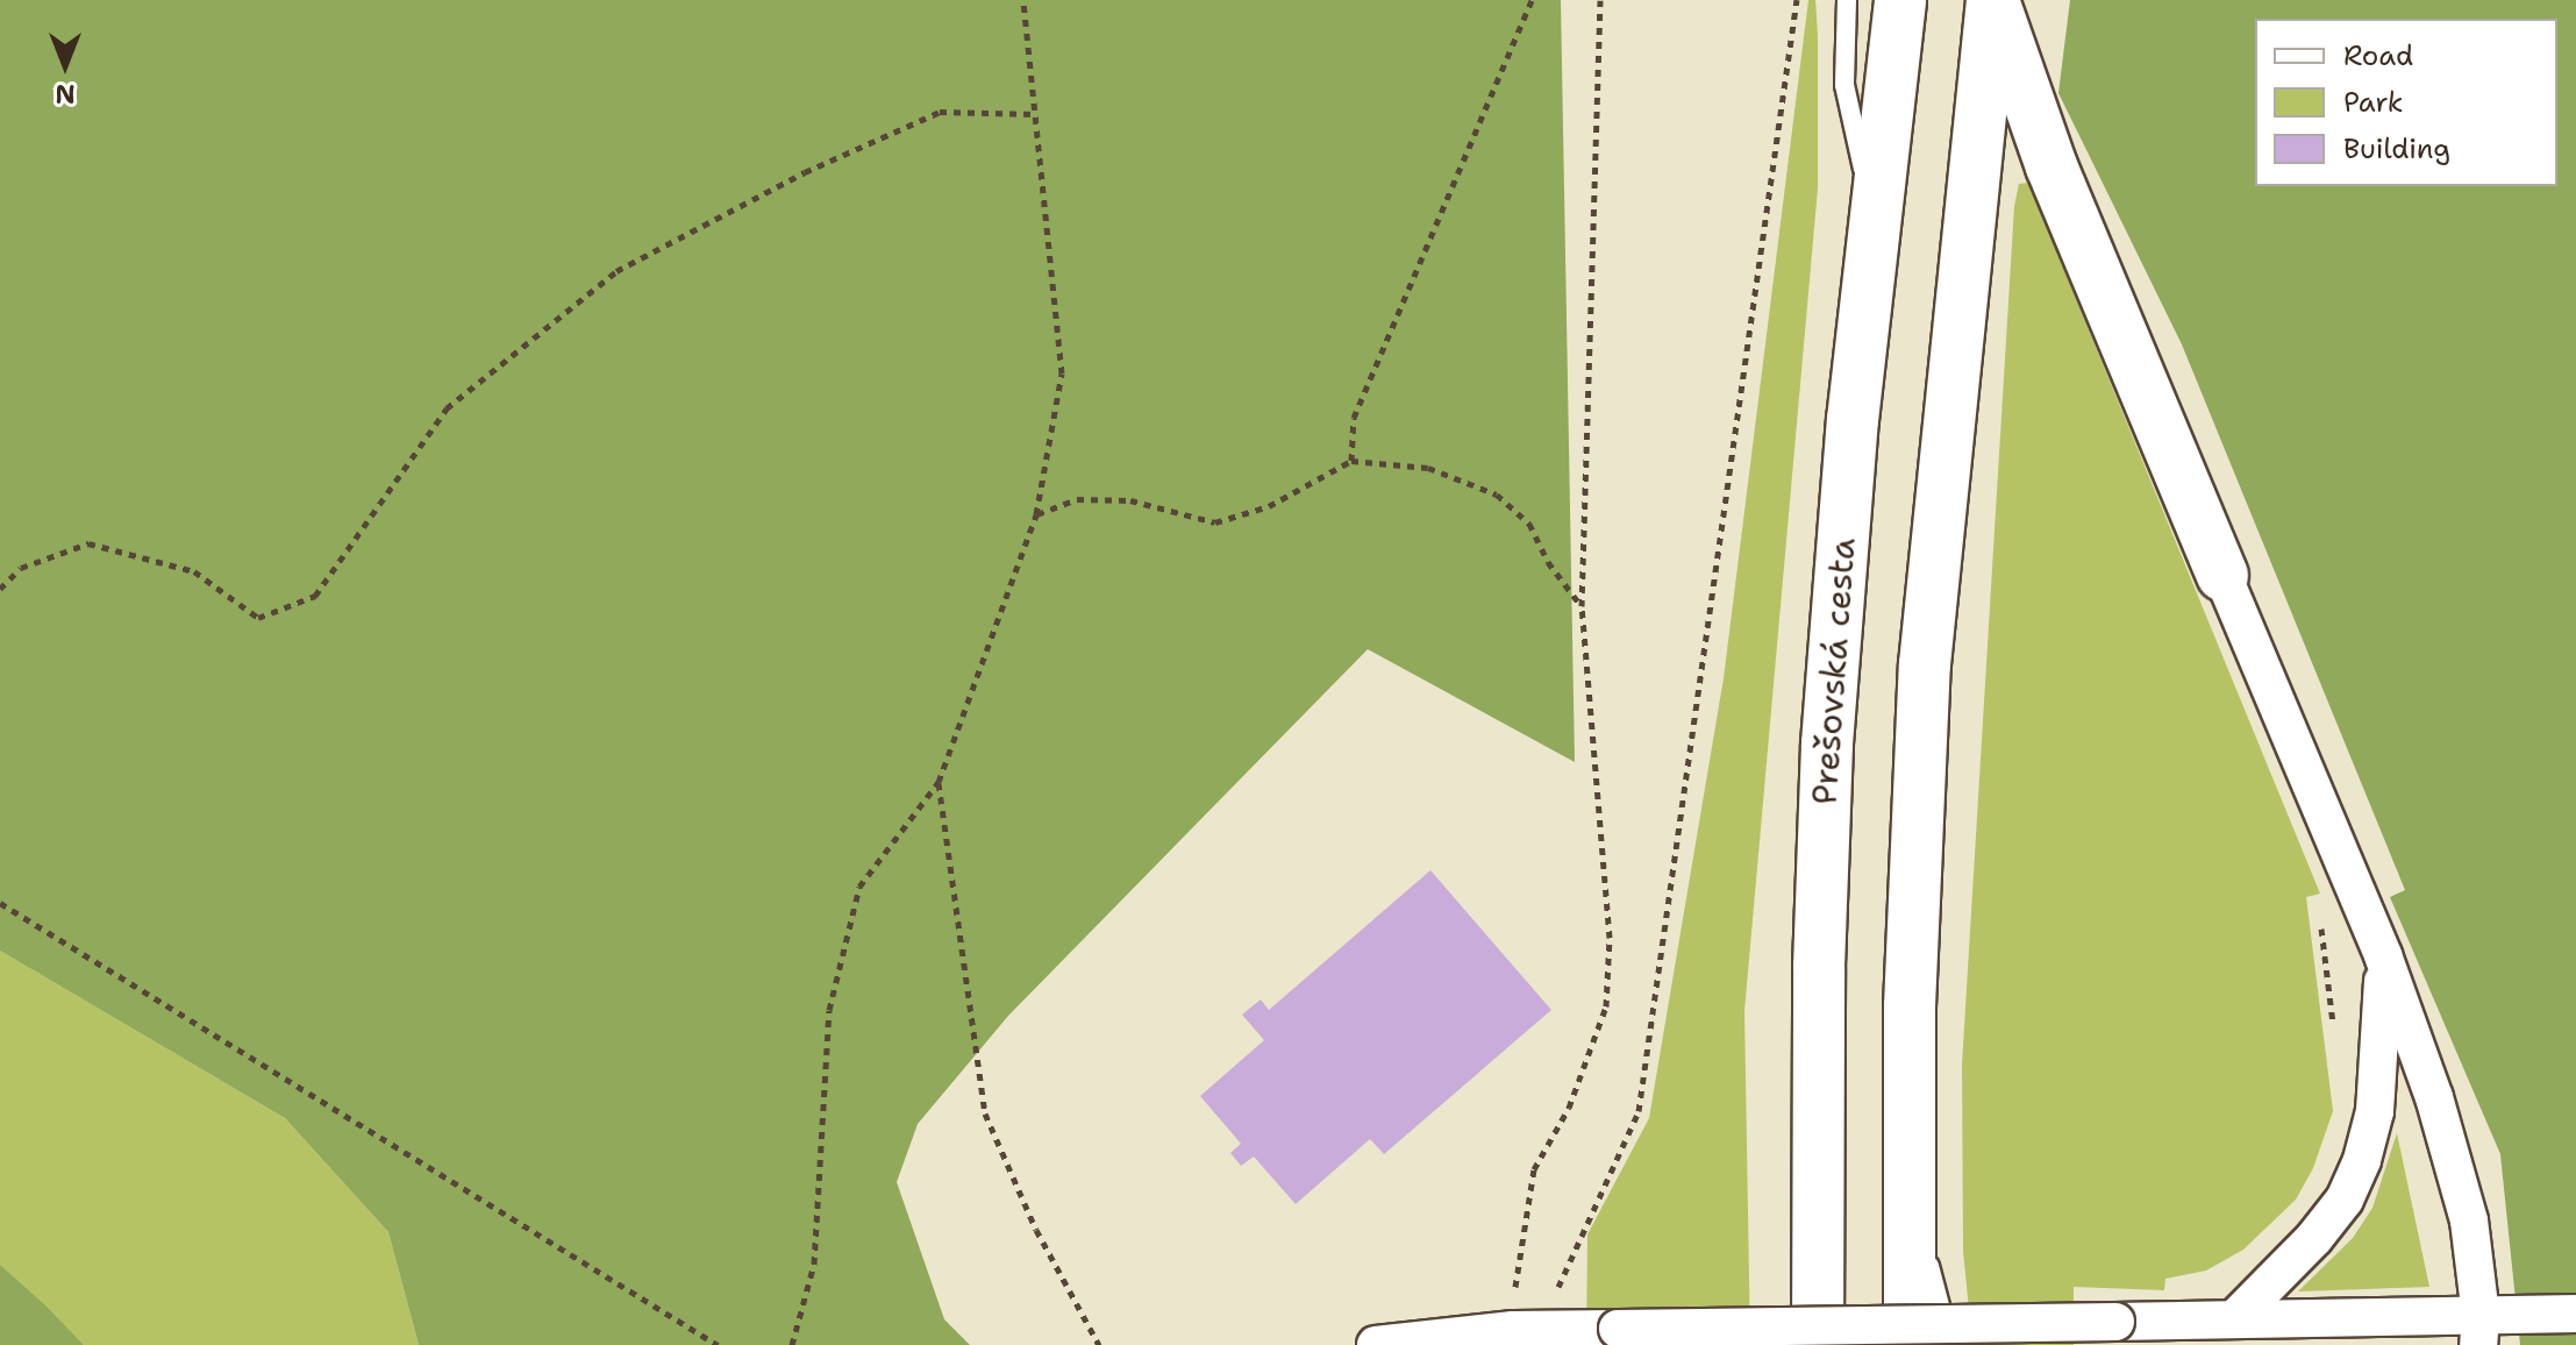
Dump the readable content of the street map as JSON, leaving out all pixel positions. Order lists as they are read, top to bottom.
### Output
{
  "streets": {
    "highway": ["Prešovská cesta"]
  },
  "legend": ["Road", "Park", "Building"],
  "north": "bottom"
}
